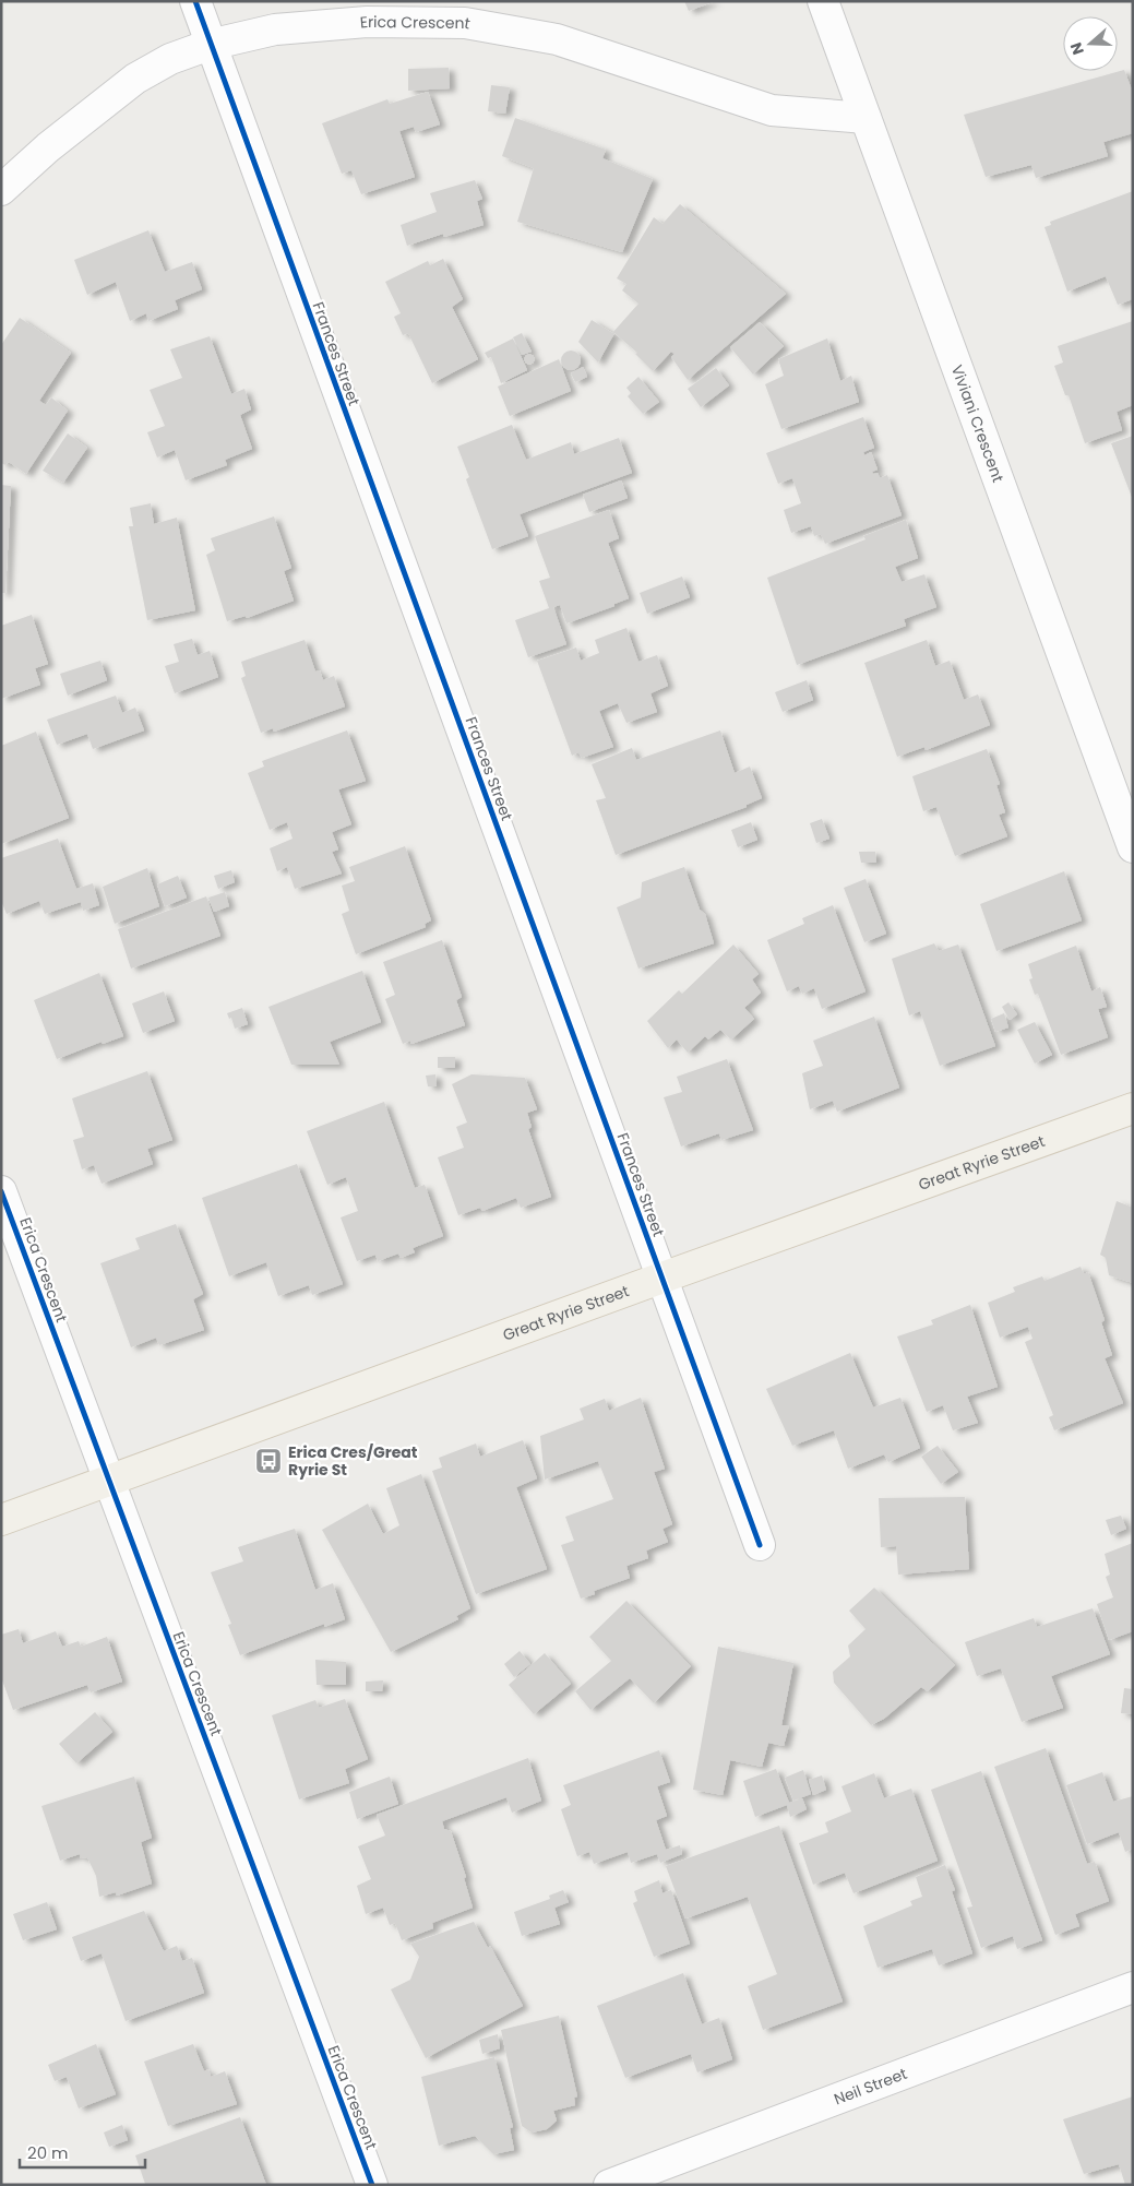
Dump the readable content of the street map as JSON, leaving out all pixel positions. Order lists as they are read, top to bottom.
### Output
{
  "streets": {
    "main road": ["Great Ryrie Street"],
    "street": [
      "Erica Crescent",
      "Frances Street",
      "Viviani Crescent",
      "Neil Street"
    ]
  },
  "crossings": [
    ["Erica Crescent", "Frances Street"],
    ["Erica Crescent", "Viviani Crescent"],
    ["Erica Crescent", "Great Ryrie Street"],
    ["Frances Street", "Great Ryrie Street"]
  ],
  "places": {
    "bus stop": ["Erica Cres/Great Ryrie St"]
  },
  "scale_bar": "20 m",
  "north": "left"
}
